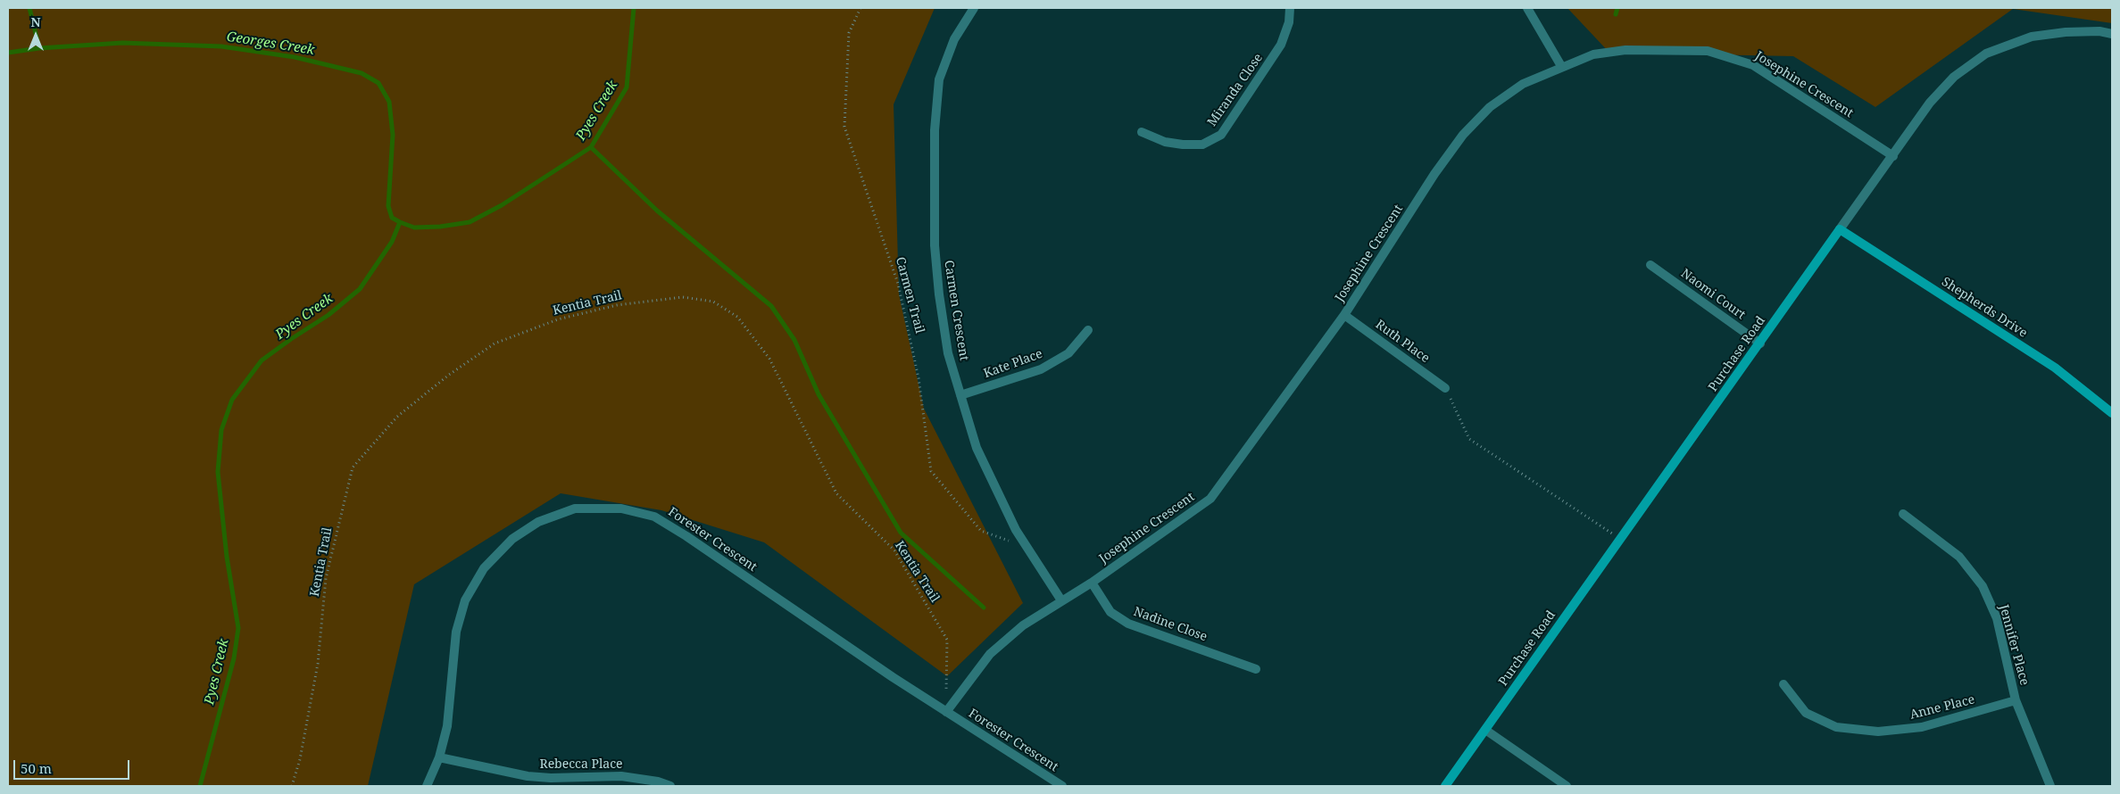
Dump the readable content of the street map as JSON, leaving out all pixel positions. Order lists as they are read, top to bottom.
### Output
{
  "streets": {
    "main road": ["Shepherds Drive", "Purchase Road"],
    "street": [
      "Josephine Crescent",
      "Miranda Close",
      "Naomi Court",
      "Carmen Crescent",
      "Ruth Place",
      "Kate Place",
      "Forester Crescent",
      "Nadine Close",
      "Jennifer Place",
      "Anne Place",
      "Rebecca Place"
    ],
    "path": ["Carmen Trail", "Kentia Trail"]
  },
  "crossings": [
    ["Josephine Crescent", "Kentia Trail"],
    ["Josephine Crescent", "Carmen Crescent"],
    ["Josephine Crescent", "Ruth Place"],
    ["Josephine Crescent", "Purchase Road"],
    ["Josephine Crescent", "Forester Crescent"],
    ["Josephine Crescent", "Nadine Close"],
    ["Naomi Court", "Purchase Road"],
    ["Carmen Trail", "Carmen Crescent"],
    ["Kentia Trail", "Forester Crescent"],
    ["Shepherds Drive", "Purchase Road"],
    ["Carmen Crescent", "Kate Place"],
    ["Forester Crescent", "Rebecca Place"],
    ["Jennifer Place", "Anne Place"]
  ],
  "water": ["Georges Creek", "Pyes Creek"],
  "scale_bar": "50 m",
  "north": "top"
}
